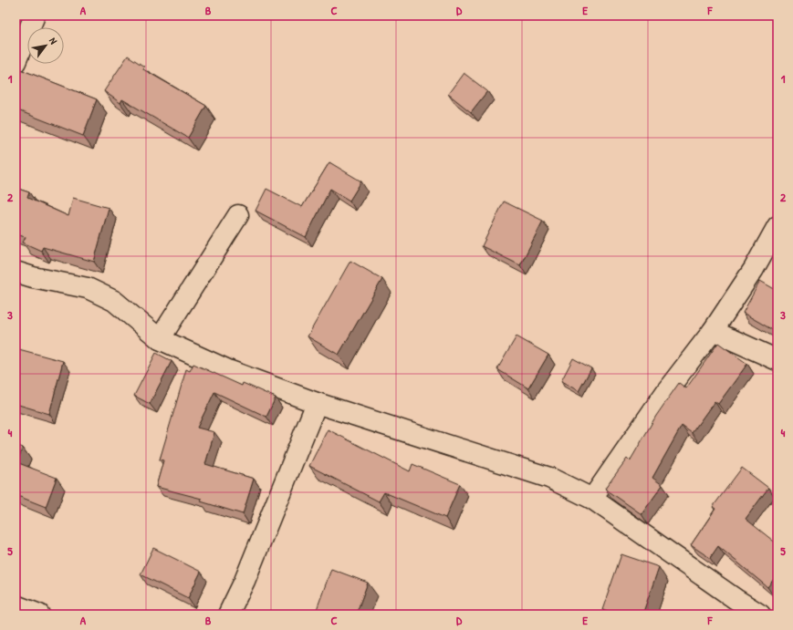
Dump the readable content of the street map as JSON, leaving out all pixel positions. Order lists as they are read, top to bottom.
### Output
{
  "north": "top right",
  "grid": {
    "columns": [
      "A",
      "B",
      "C",
      "D",
      "E",
      "F"
    ],
    "rows": [
      "1",
      "2",
      "3",
      "4",
      "5"
    ]
  }
}
